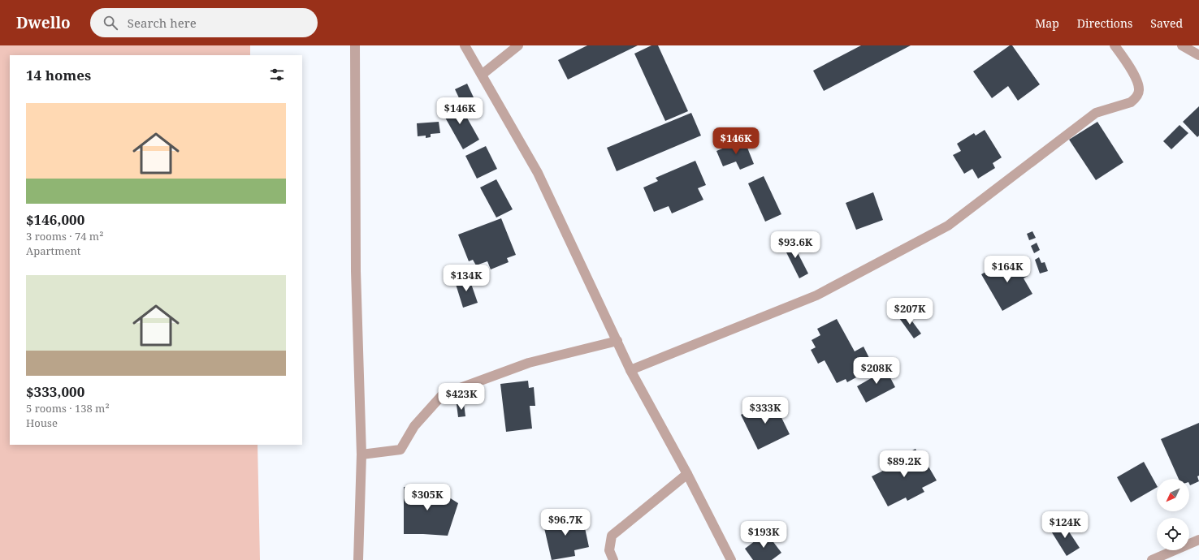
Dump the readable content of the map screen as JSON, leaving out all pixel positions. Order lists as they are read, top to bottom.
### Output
{
  "north": "bottom left",
  "page": {
    "header": "Dwello",
    "search": "Search here",
    "nav": ["Map", "Directions", "Saved"],
    "heading": "14 homes",
    "list": [
      {
        "name": "$146,000",
        "note": "3 rooms · 74 m² · Apartment"
      },
      {
        "name": "$333,000",
        "note": "5 rooms · 138 m² · House"
      }
    ],
    "price": [
      "$146K",
      "$146K",
      "$93.6K",
      "$164K",
      "$134K",
      "$207K",
      "$208K",
      "$423K",
      "$333K",
      "$89.2K",
      "$305K",
      "$96.7K",
      "$124K",
      "$193K"
    ]
  }
}
